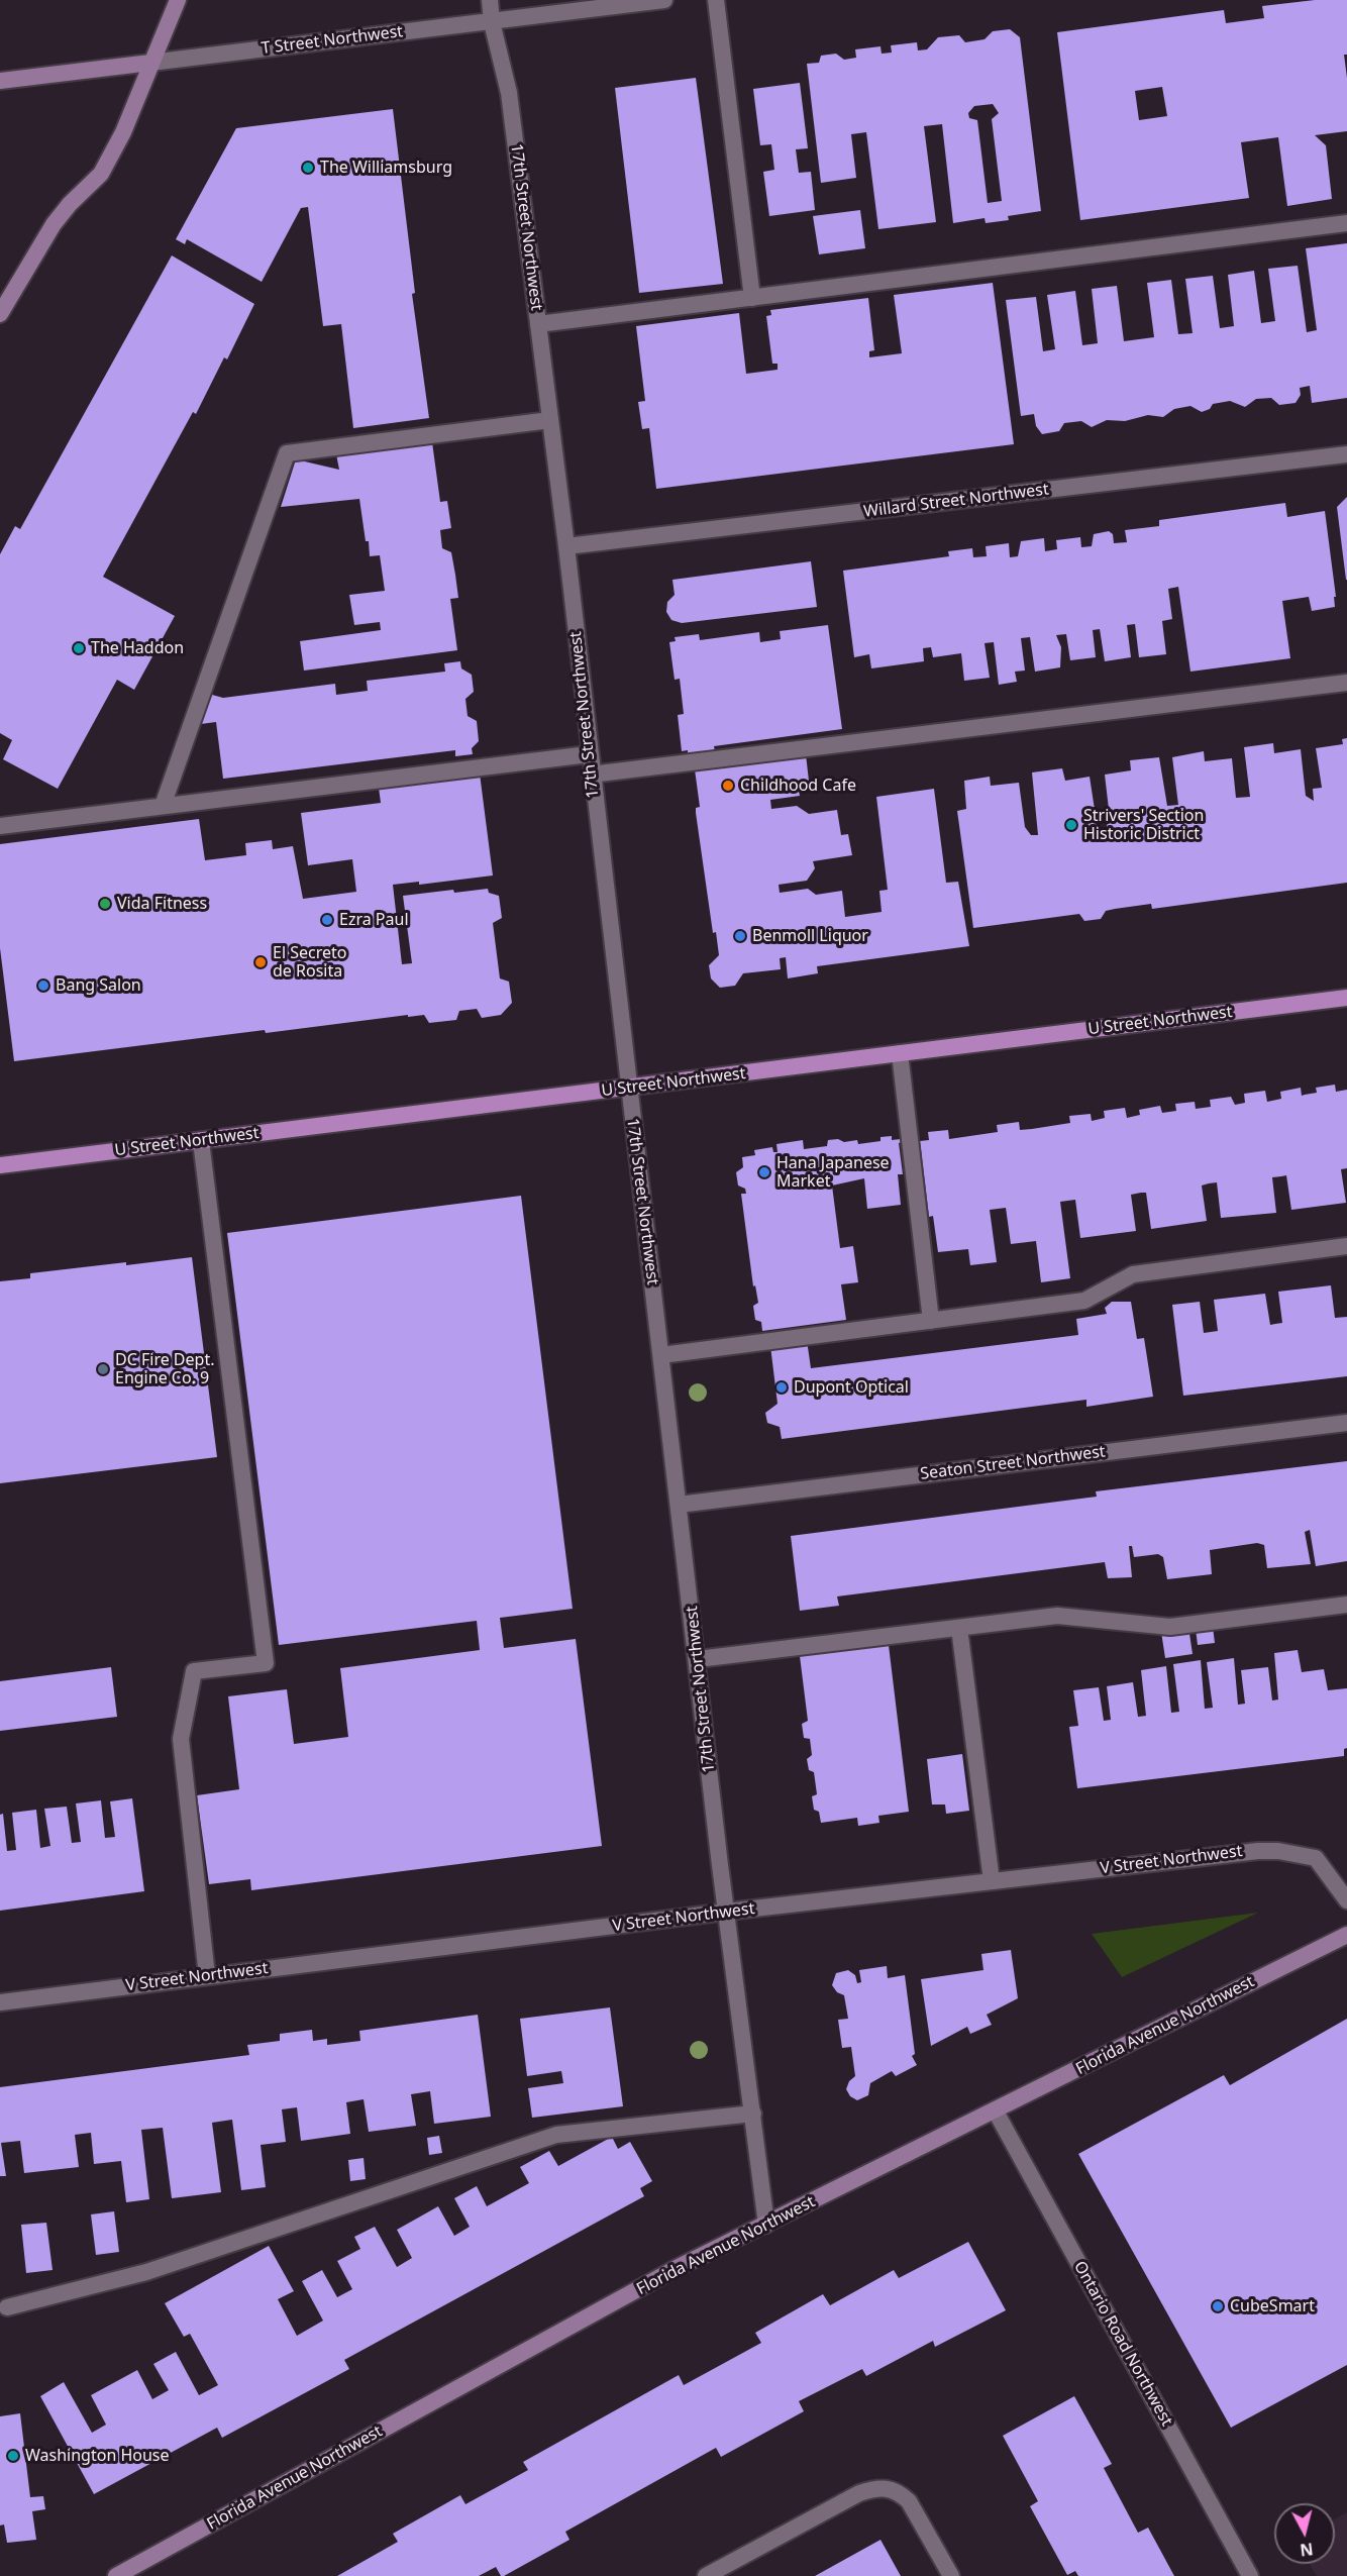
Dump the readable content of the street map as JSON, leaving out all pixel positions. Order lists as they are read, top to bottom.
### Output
{
  "streets": {
    "main road": ["T Street Northwest", "U Street Northwest", "Florida Avenue Northwest"],
    "street": [
      "17th Street Northwest",
      "Willard Street Northwest",
      "Seaton Street Northwest",
      "V Street Northwest",
      "Ontario Road Northwest"
    ]
  },
  "crossings": [
    ["T Street Northwest", "17th Street Northwest"],
    ["17th Street Northwest", "Willard Street Northwest"],
    ["17th Street Northwest", "U Street Northwest"],
    ["17th Street Northwest", "Seaton Street Northwest"],
    ["17th Street Northwest", "V Street Northwest"],
    ["17th Street Northwest", "Florida Avenue Northwest"],
    ["Florida Avenue Northwest", "Ontario Road Northwest"]
  ],
  "places": [
    "The Williamsburg",
    "The Haddon",
    "Childhood Cafe",
    "Strivers' Section Historic District",
    "Vida Fitness",
    "Ezra Paul",
    "Benmoll Liquor",
    "El Secreto de Rosita",
    "Bang Salon",
    "Hana Japanese Market",
    "DC Fire Dept. Engine Co. 9",
    "Dupont Optical",
    "CubeSmart",
    "Washington House"
  ],
  "north": "bottom"
}
